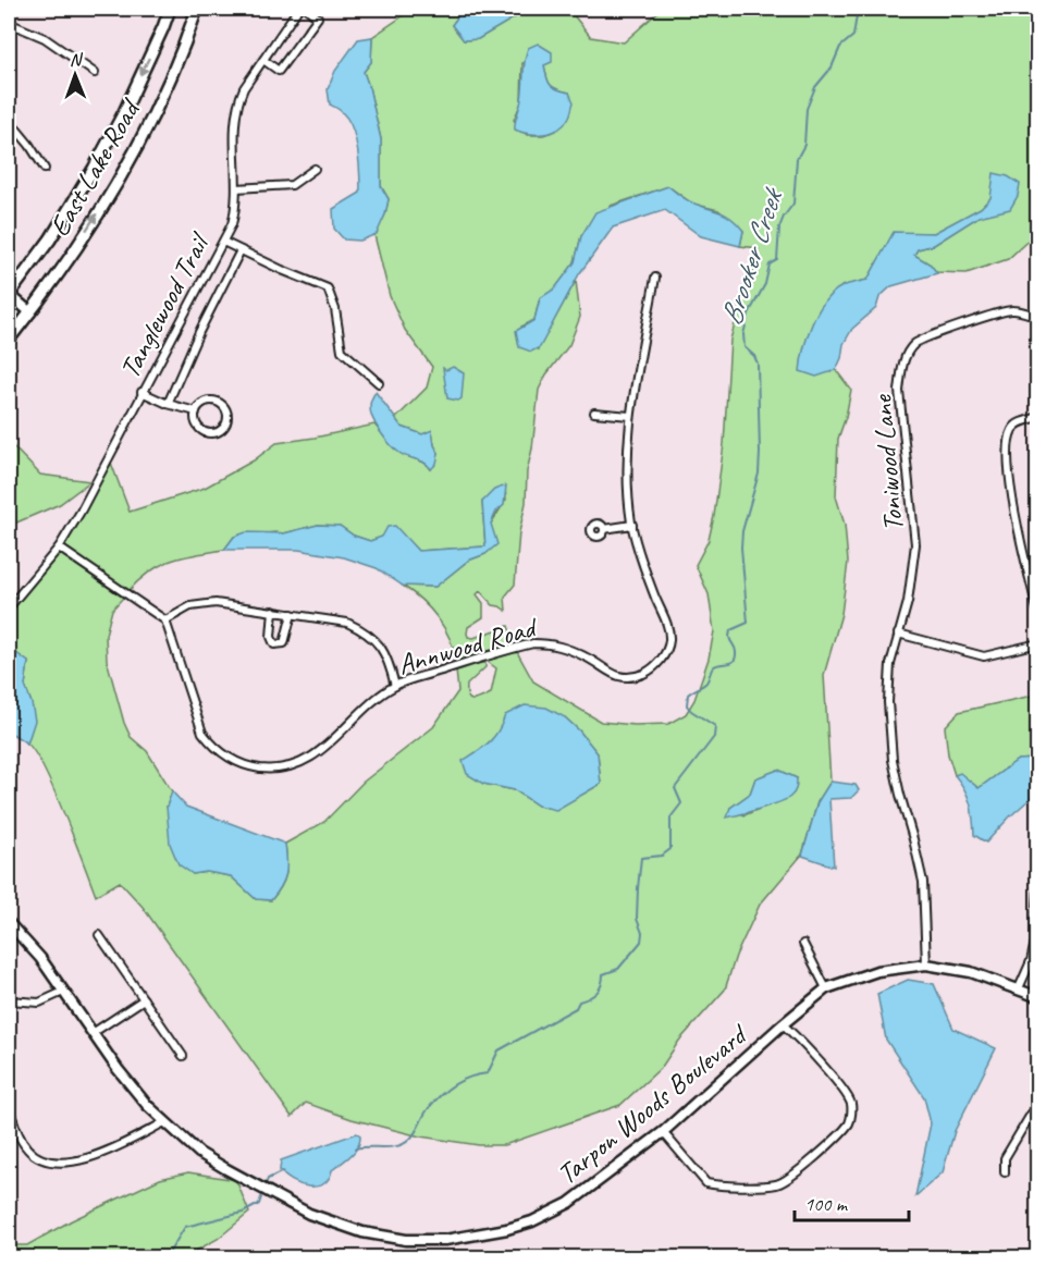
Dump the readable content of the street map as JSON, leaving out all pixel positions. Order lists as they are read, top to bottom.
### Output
{
  "streets": {
    "main road": ["East Lake Road"],
    "street": [
      "Tanglewood Trail",
      "Toniwood Lane",
      "Annwood Road",
      "Tarpon Woods Boulevard"
    ]
  },
  "crossings": [
    ["Toniwood Lane", "Tarpon Woods Boulevard"]
  ],
  "water": ["Brooker Creek"],
  "scale_bar": "100 m",
  "north": "top"
}
